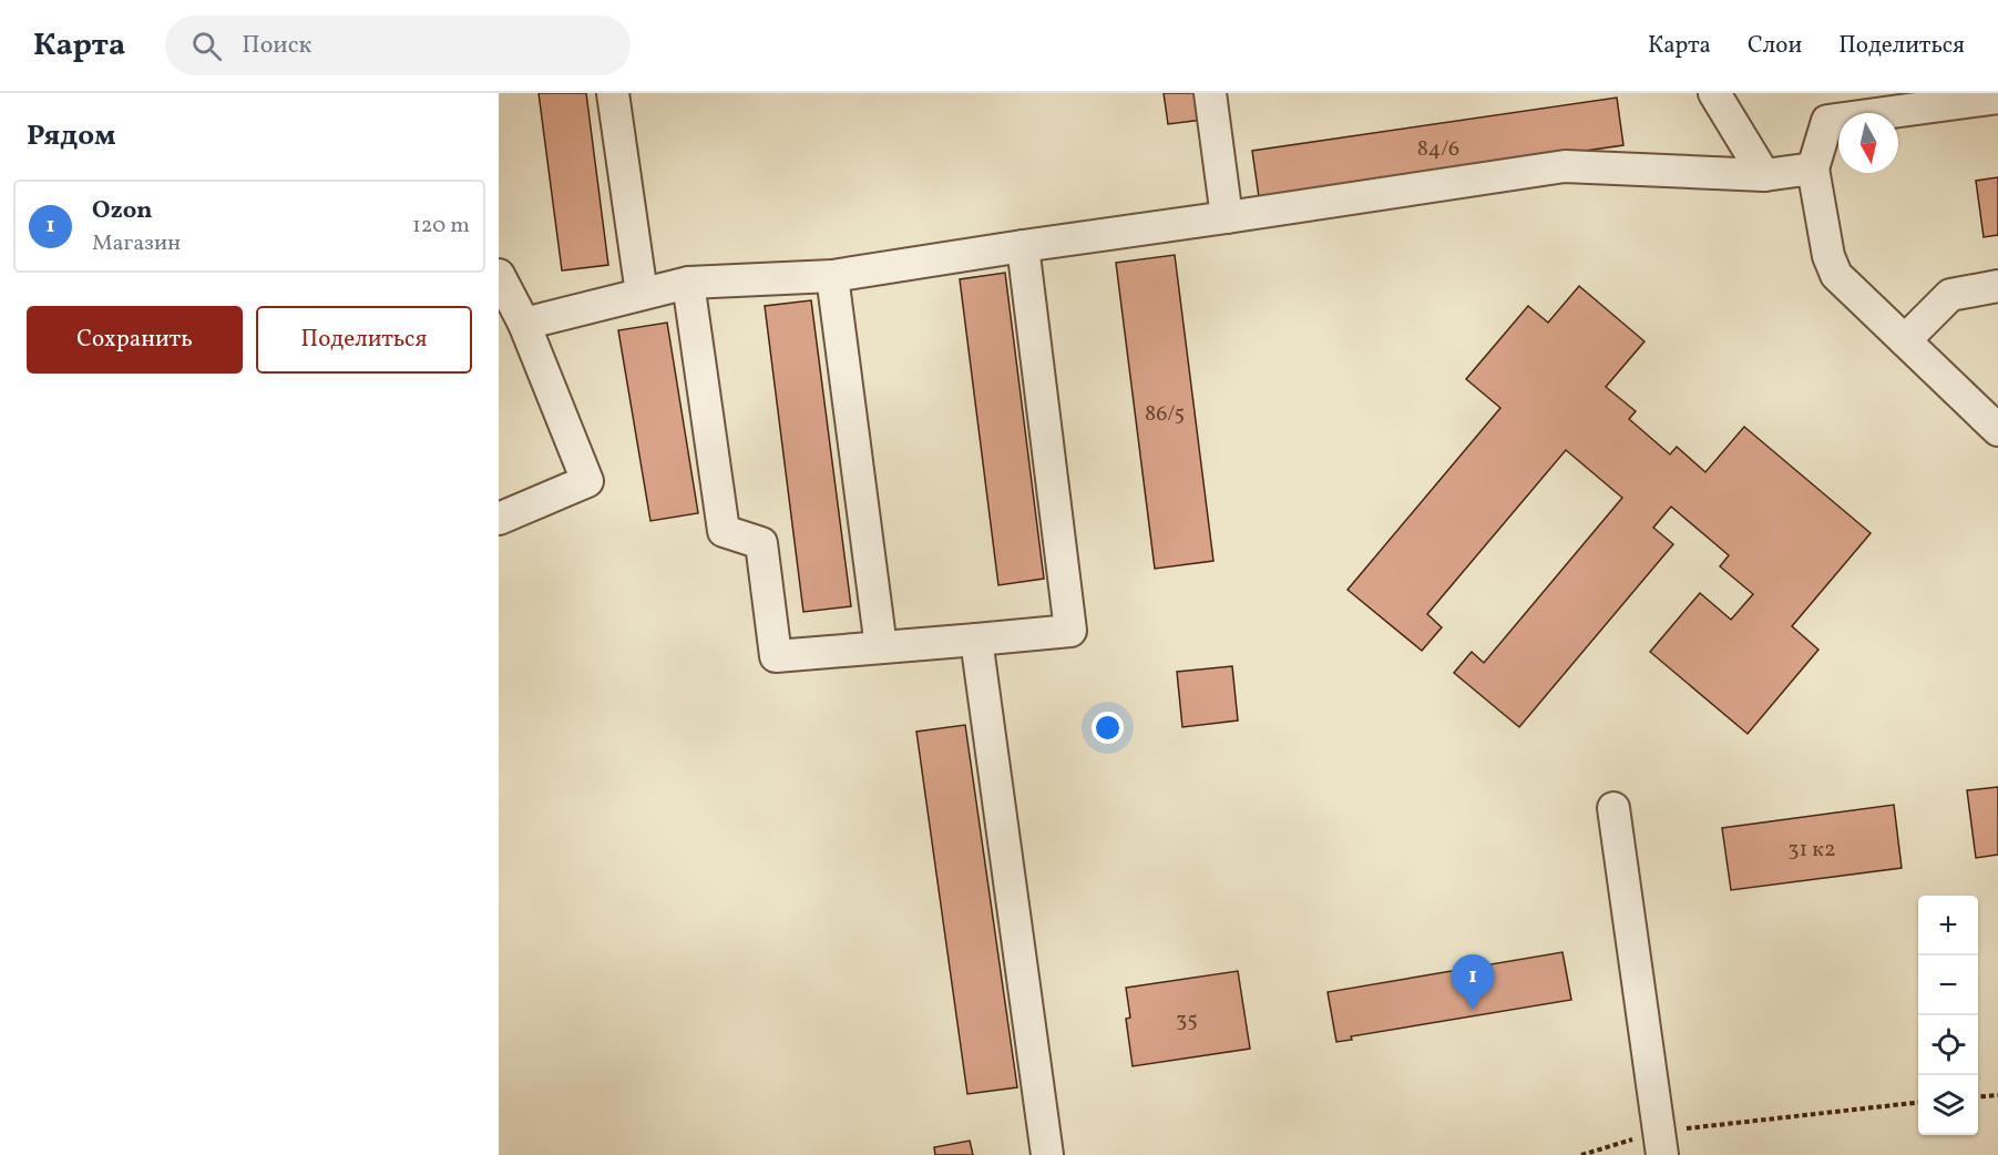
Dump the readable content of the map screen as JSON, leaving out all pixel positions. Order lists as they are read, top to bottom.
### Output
{
  "house_numbers": [
    "84/6",
    "86/5",
    "31 к2",
    "35"
  ],
  "north": "bottom",
  "page": {
    "header": "Карта",
    "search": "Поиск",
    "nav": ["Карта", "Слои", "Поделиться"],
    "heading": "Рядом",
    "list": [
      {
        "mark": "1",
        "name": "Ozon",
        "note": "Магазин",
        "value": "120 m"
      }
    ],
    "buttons": ["Сохранить", "Поделиться"],
    "map_buttons": ["+", "−"],
    "pins": "1"
  }
}
